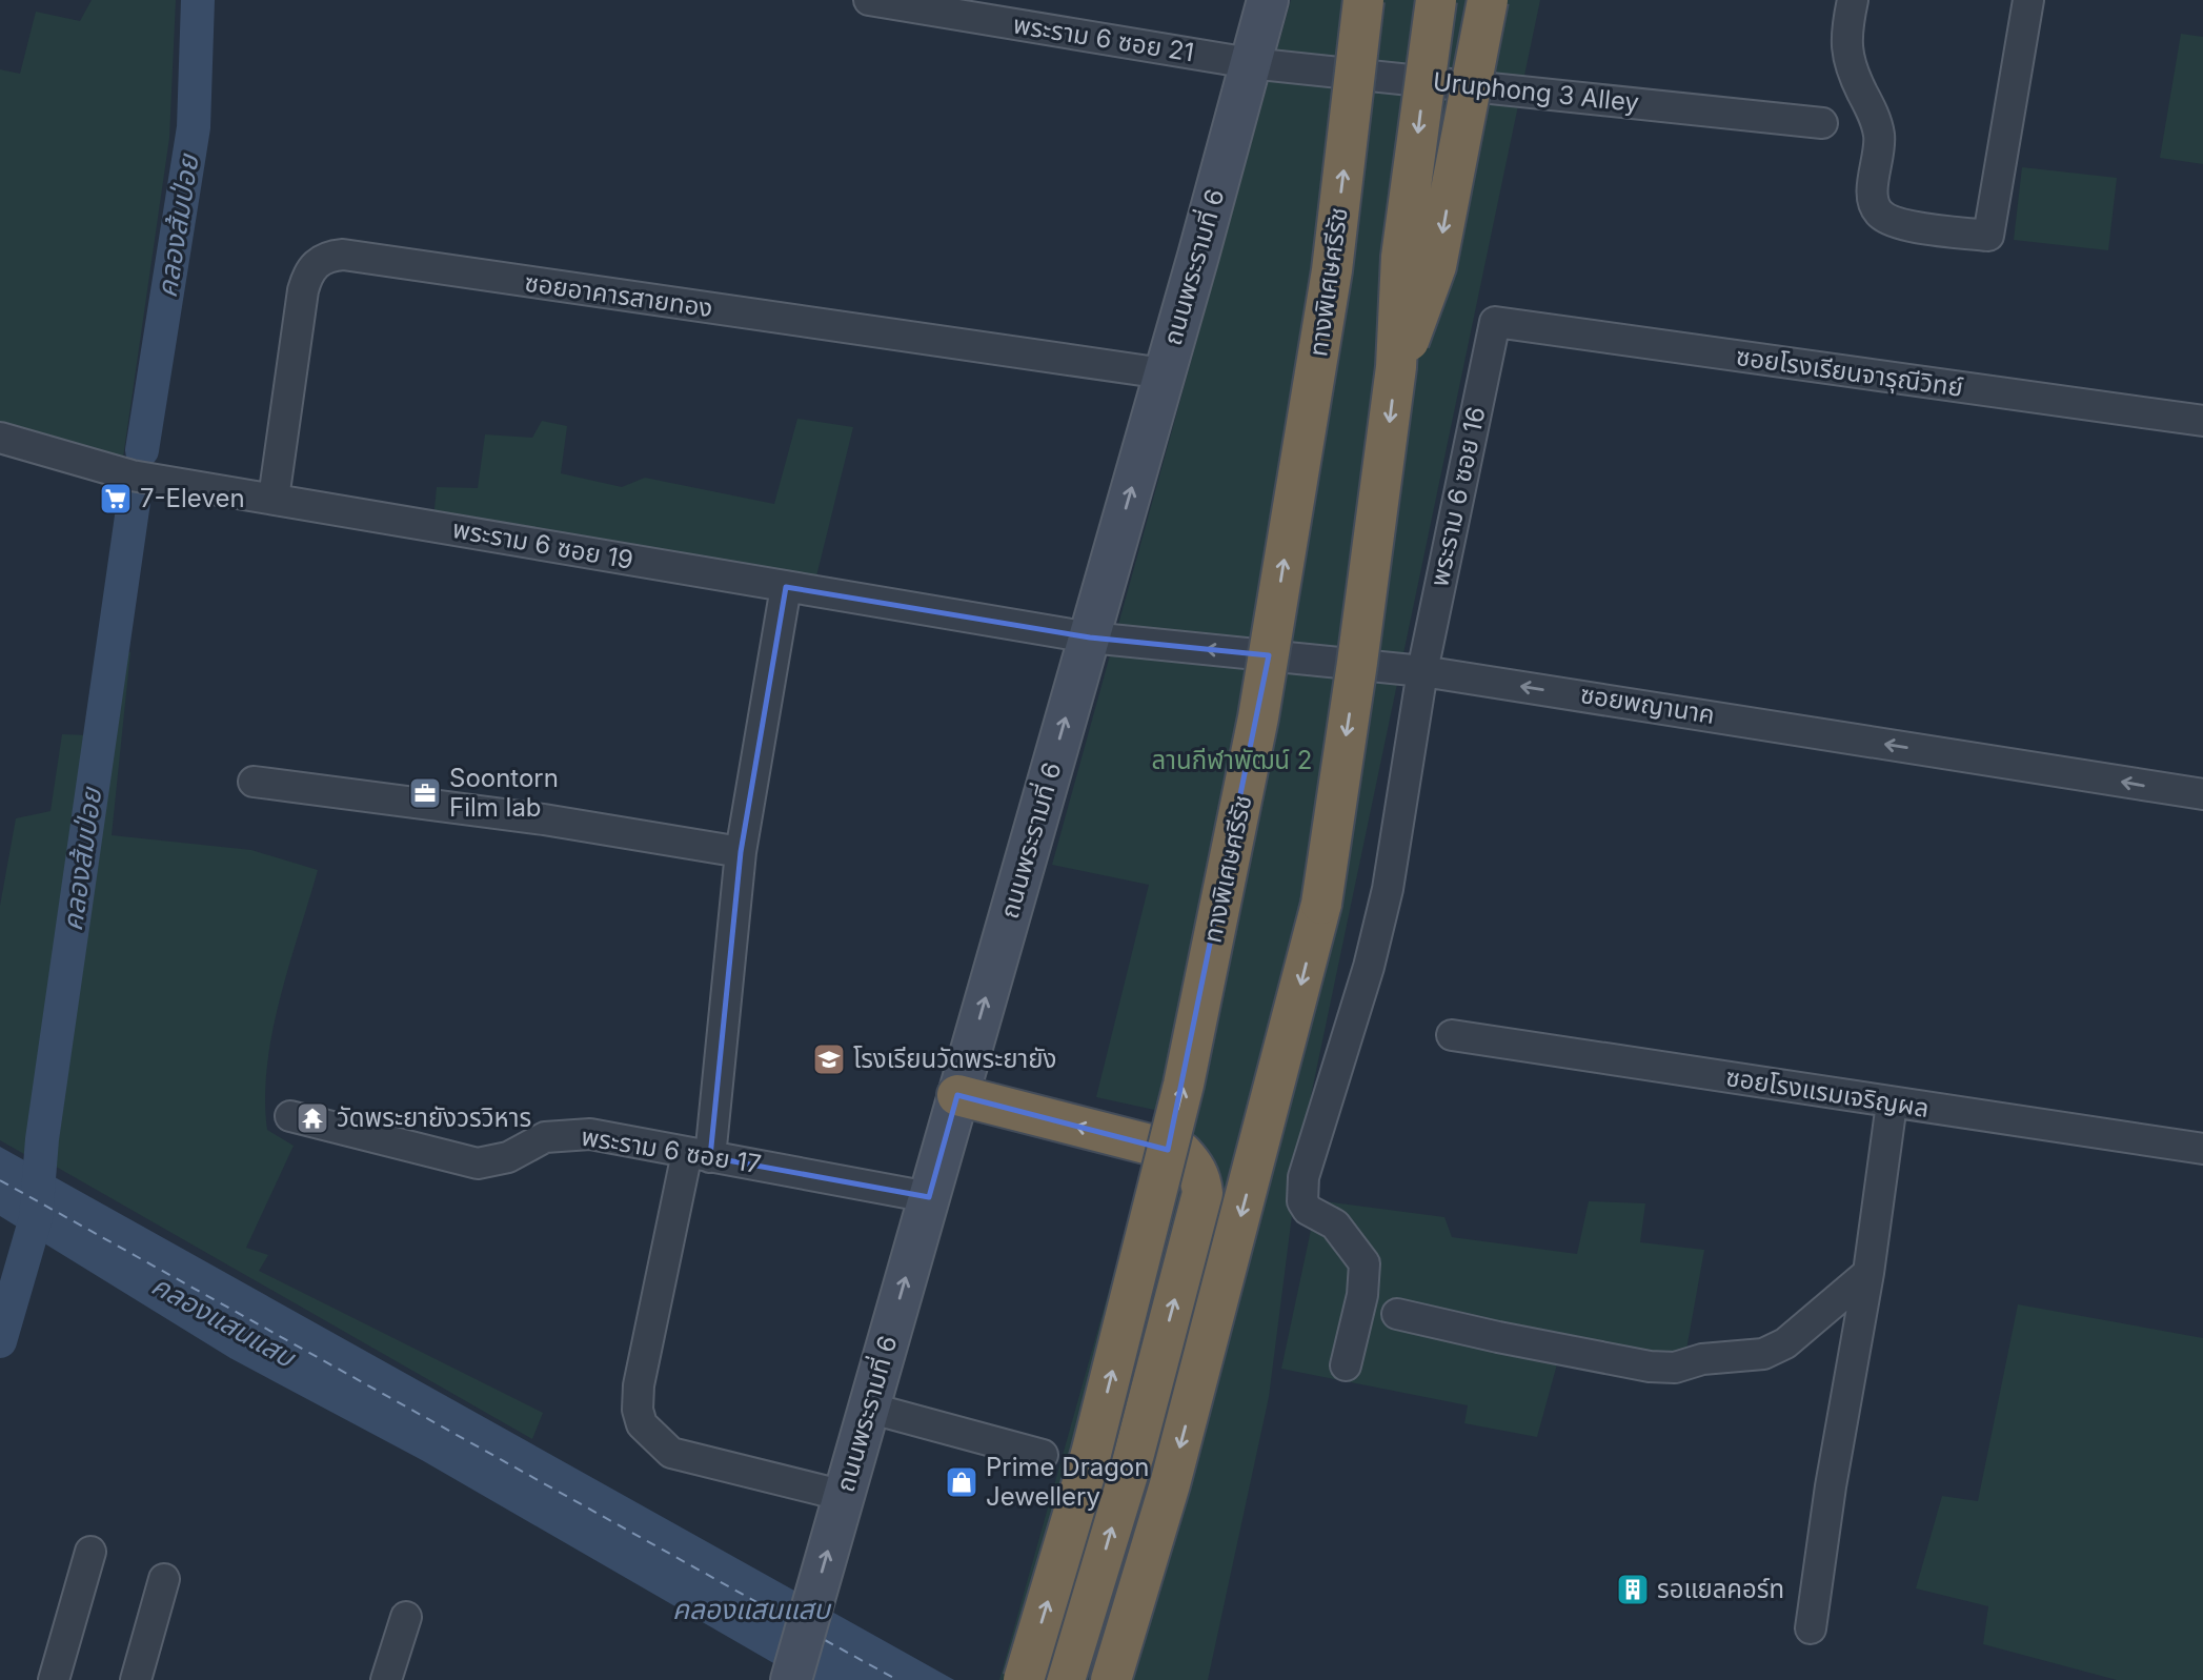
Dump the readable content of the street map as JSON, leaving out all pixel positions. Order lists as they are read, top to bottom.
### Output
{
  "streets": {
    "highway": ["ทางพิเศษศรีรัช"],
    "main road": ["ถนนพระรามที่ 6"],
    "street": [
      "พระราม 6 ซอย 21",
      "Uruphong 3 Alley",
      "ซอยอาคารสายทอง",
      "ซอยโรงเรียนจารุณีวิทย์",
      "พระราม 6 ซอย 16",
      "พระราม 6 ซอย 19",
      "ซอยพญานาค",
      "ซอยโรงแรมเจริญผล",
      "พระราม 6 ซอย 17"
    ]
  },
  "crossings": [
    ["พระราม 6 ซอย 21", "Uruphong 3 Alley"],
    ["พระราม 6 ซอย 21", "ถนนพระรามที่ 6"],
    ["Uruphong 3 Alley", "ถนนพระรามที่ 6"],
    ["ถนนพระรามที่ 6", "ซอยอาคารสายทอง"],
    ["ถนนพระรามที่ 6", "พระราม 6 ซอย 19"],
    ["ถนนพระรามที่ 6", "ซอยพญานาค"],
    ["ถนนพระรามที่ 6", "พระราม 6 ซอย 17"],
    ["ซอยอาคารสายทอง", "พระราม 6 ซอย 19"],
    ["ซอยโรงเรียนจารุณีวิทย์", "พระราม 6 ซอย 16"],
    ["พระราม 6 ซอย 16", "ซอยพญานาค"],
    ["พระราม 6 ซอย 19", "ซอยพญานาค"]
  ],
  "one_way": ["ถนนพระรามที่ 6", "ซอยพญานาค"],
  "water": ["คลองส้มป่อย", "คลองแสนแสบ"],
  "parks": ["ลานกีฬาพัฒน์ 2"],
  "places": {
    "supermarket": ["7-Eleven"],
    "office": ["Soontorn Film lab"],
    "school or university": ["โรงเรียนวัดพระยายัง"],
    "temple": ["วัดพระยายังวรวิหาร"],
    "shop": ["Prime Dragon Jewellery"],
    "building": ["รอแยลคอร์ท"]
  }
}
